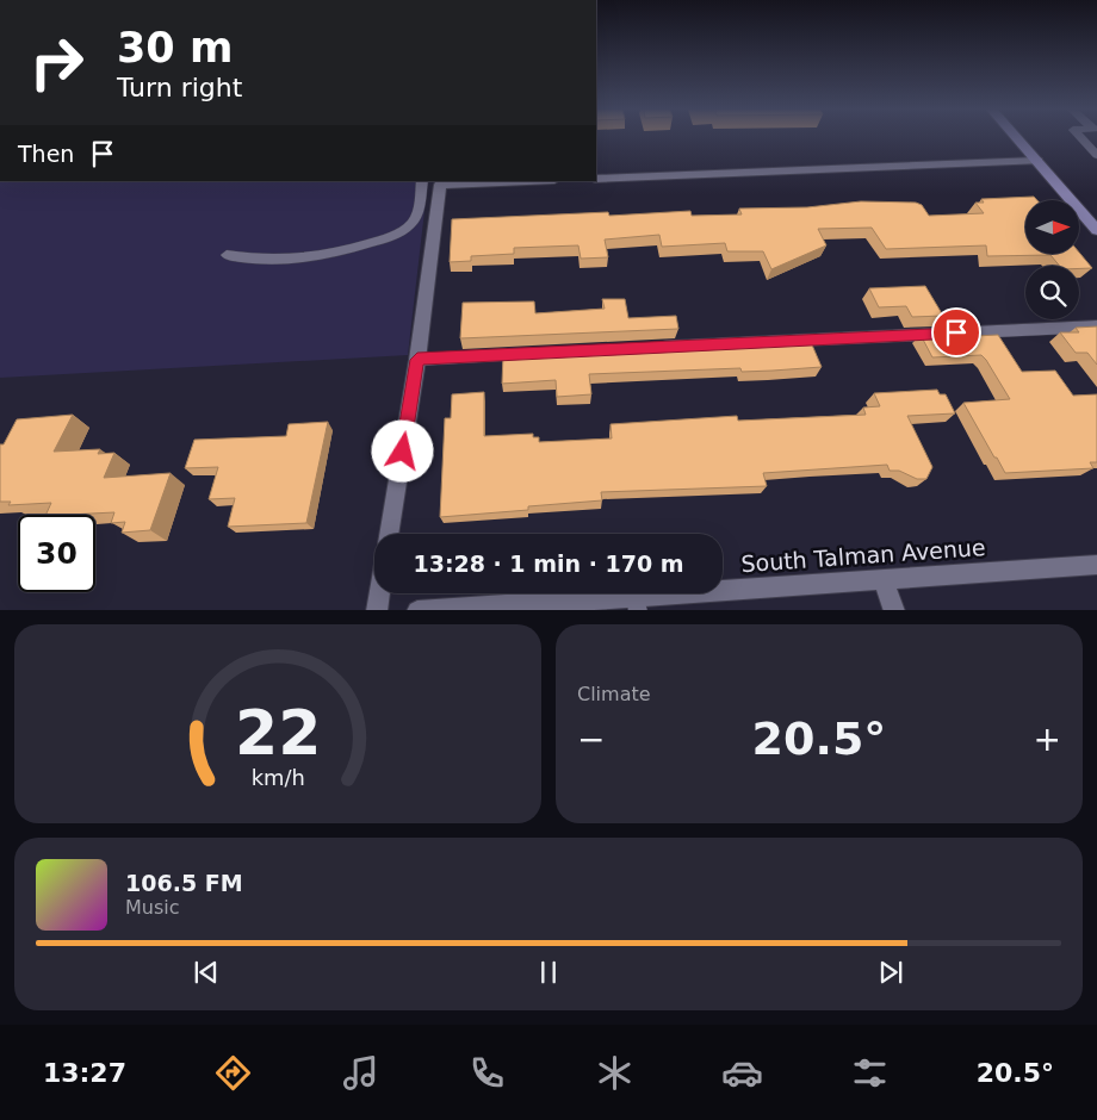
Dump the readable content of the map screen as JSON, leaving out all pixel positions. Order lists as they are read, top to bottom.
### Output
{
  "streets": {
    "street": ["South Talman Avenue"]
  },
  "north": "right",
  "page": {
    "turn": ["30 m", "Turn right"],
    "then": "Then",
    "limit": "30",
    "trip": "13:28 · 1 min · 170 m",
    "tile": "Climate",
    "heat": ["−", "20.5°", "+"],
    "song": ["106.5 FM", "Music"],
    "tabs": ["13:27", "20.5°"],
    "gauge": ["22", "km/h"]
  }
}
